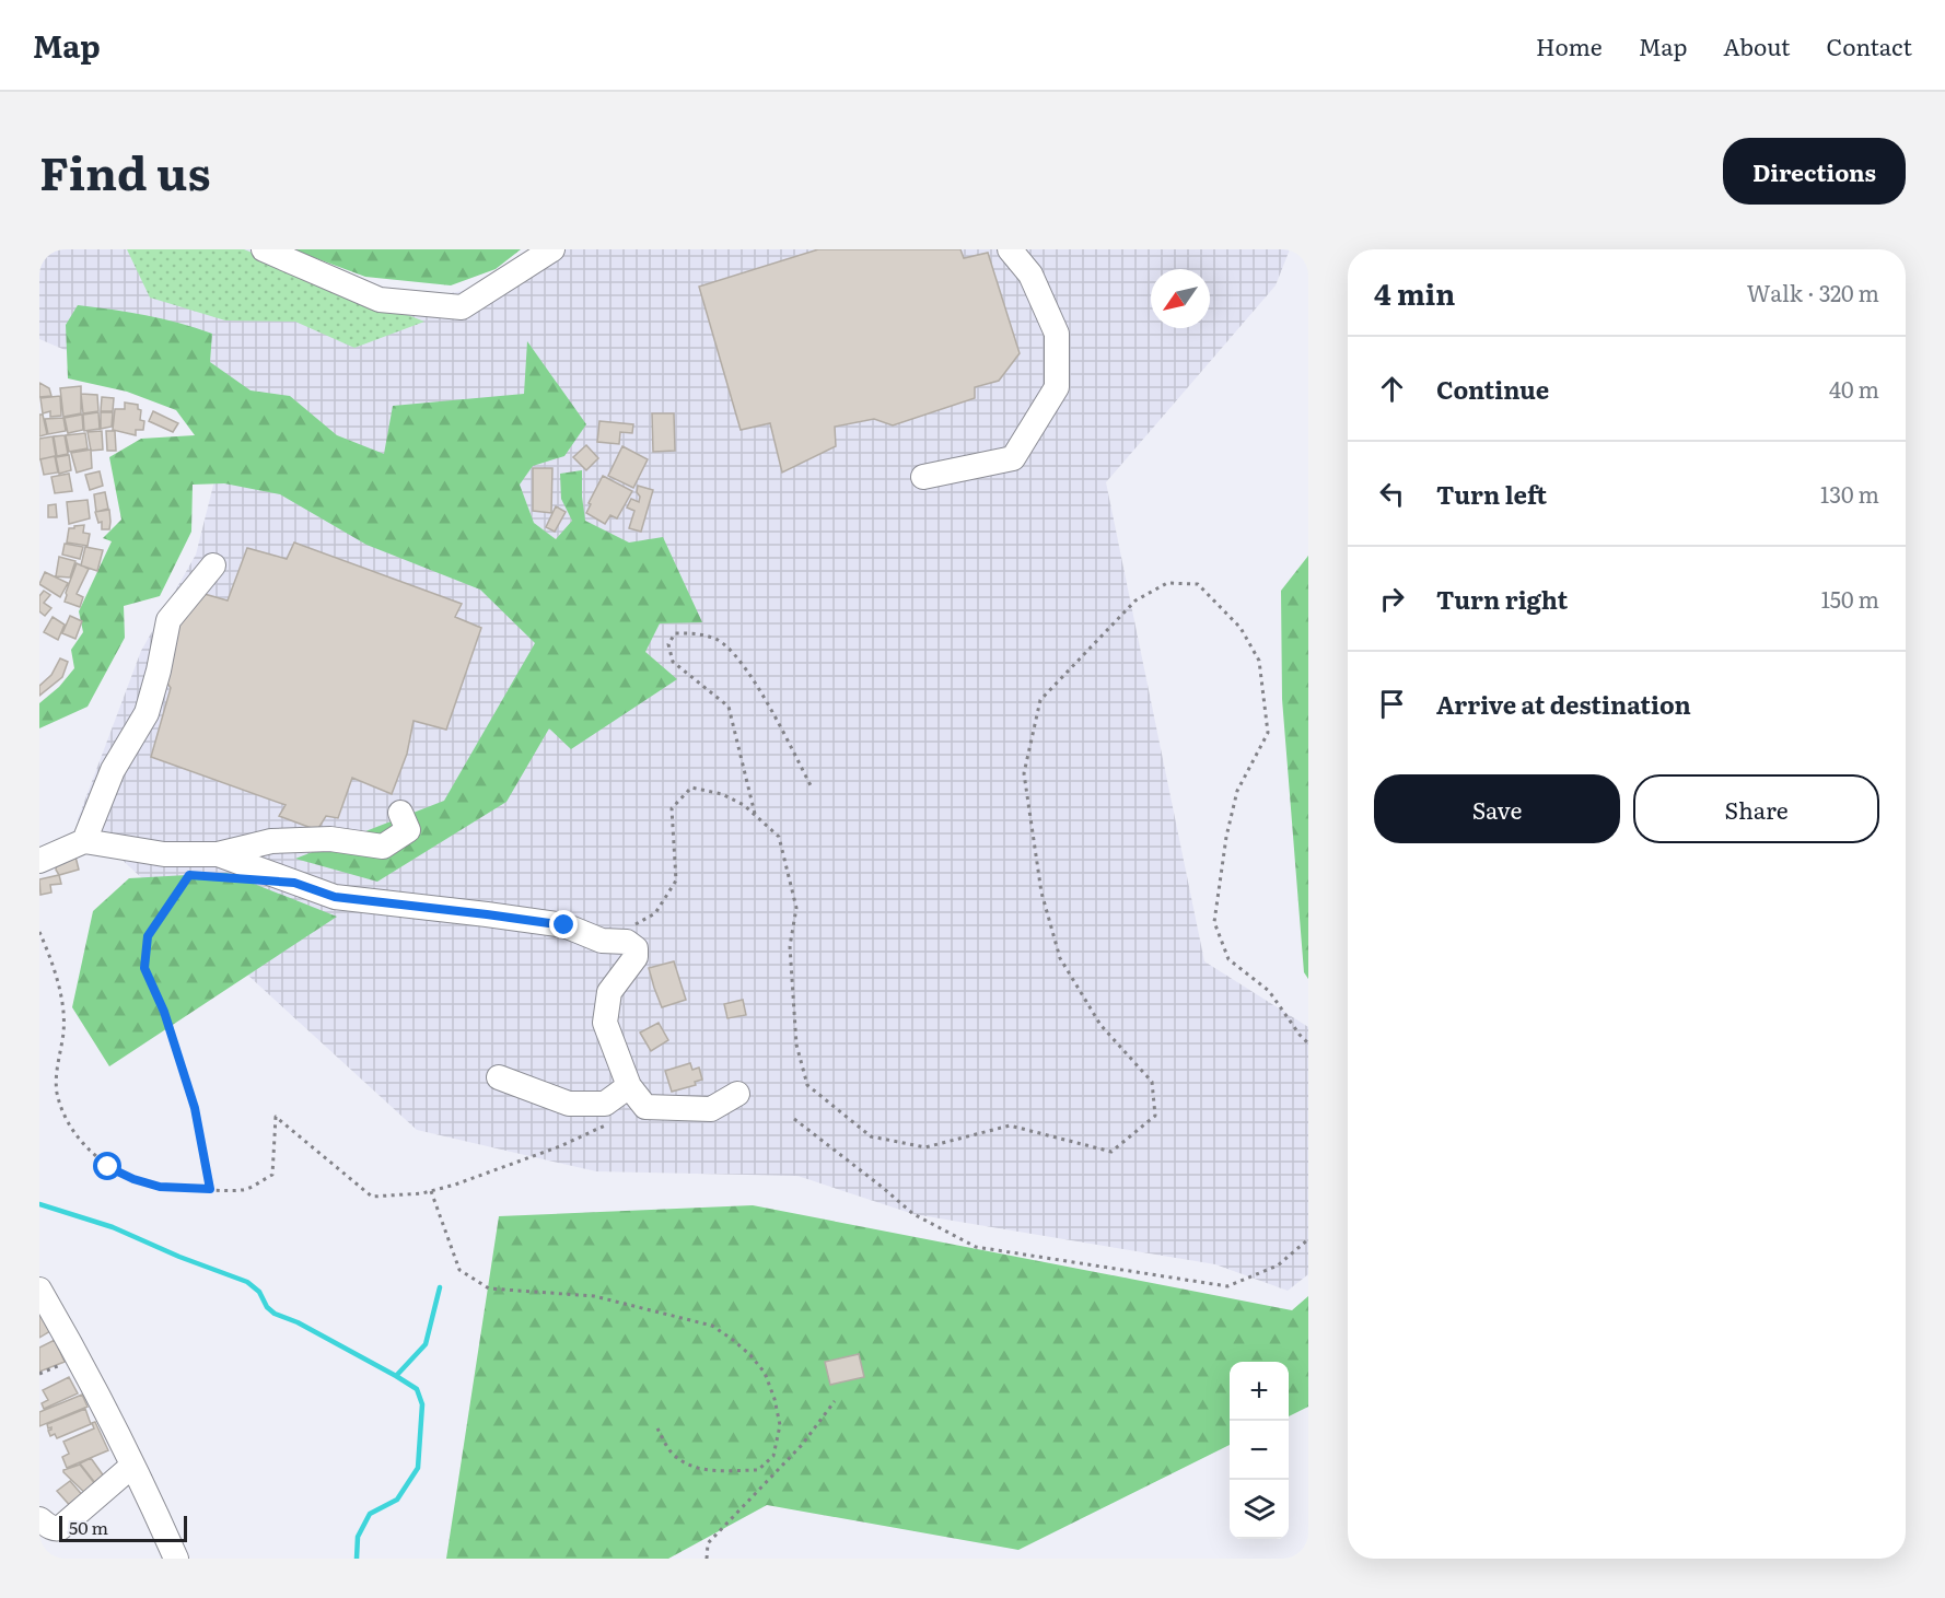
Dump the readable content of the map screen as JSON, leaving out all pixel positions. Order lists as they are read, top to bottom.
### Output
{
  "scale_bar": "50 m",
  "north": "bottom left",
  "page": {
    "header": "Map",
    "nav": [
      "Home",
      "Map",
      "About",
      "Contact"
    ],
    "title": "Find us",
    "buttons": [
      "Directions",
      ["Save", "Share"]
    ],
    "heading": ["4 min", "Walk · 320 m"],
    "list": [
      ["Continue", "40 m"],
      ["Turn left", "130 m"],
      ["Turn right", "150 m"],
      "Arrive at destination"
    ],
    "map_buttons": ["+", "−"],
    "scale": "50 m"
  }
}
